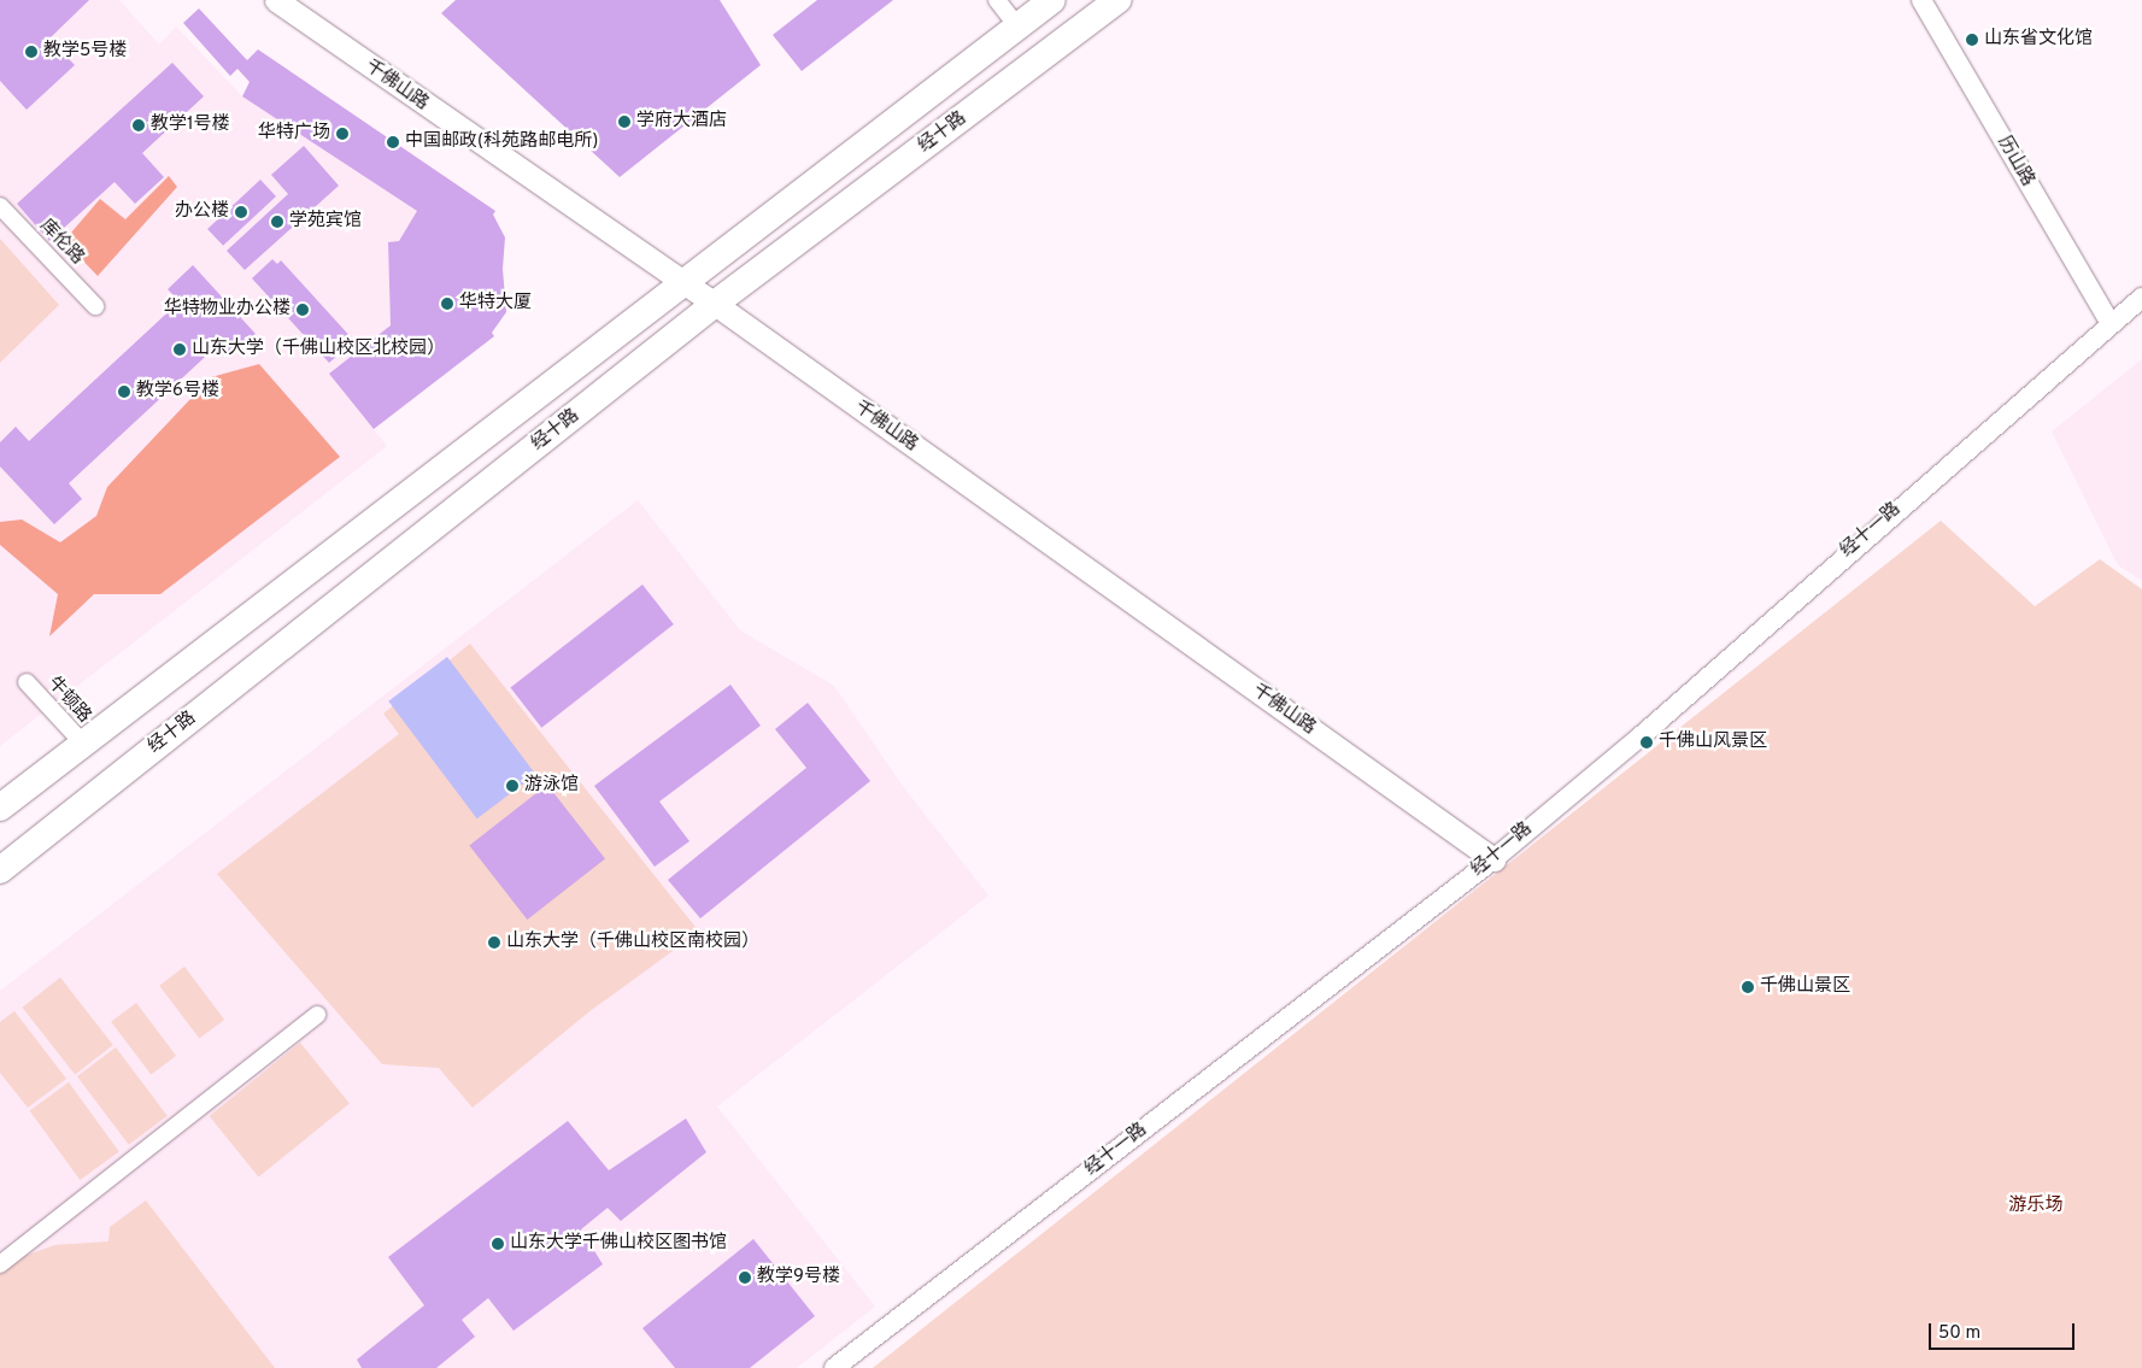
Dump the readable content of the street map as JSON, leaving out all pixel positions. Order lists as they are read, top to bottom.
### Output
{
  "streets": {
    "highway": ["经十路"],
    "main road": ["千佛山路"],
    "street": [
      "历山路",
      "库伦路",
      "经十一路",
      "牛顿路"
    ]
  },
  "crossings": [
    ["千佛山路", "经十路"],
    ["千佛山路", "经十一路"],
    ["历山路", "经十一路"]
  ],
  "parks": ["游乐场"],
  "places": [
    "山东省文化馆",
    "教学5号楼",
    "学府大酒店",
    "教学1号楼",
    "华特广场",
    "中国邮政(科苑路邮电所)",
    "办公楼",
    "学苑宾馆",
    "华特大厦",
    "华特物业办公楼",
    "山东大学（千佛山校区北校园）",
    "教学6号楼",
    "千佛山风景区",
    "游泳馆",
    "山东大学（千佛山校区南校园）",
    "千佛山景区",
    "山东大学千佛山校区图书馆",
    "教学9号楼"
  ],
  "scale_bar": "50 m"
}
